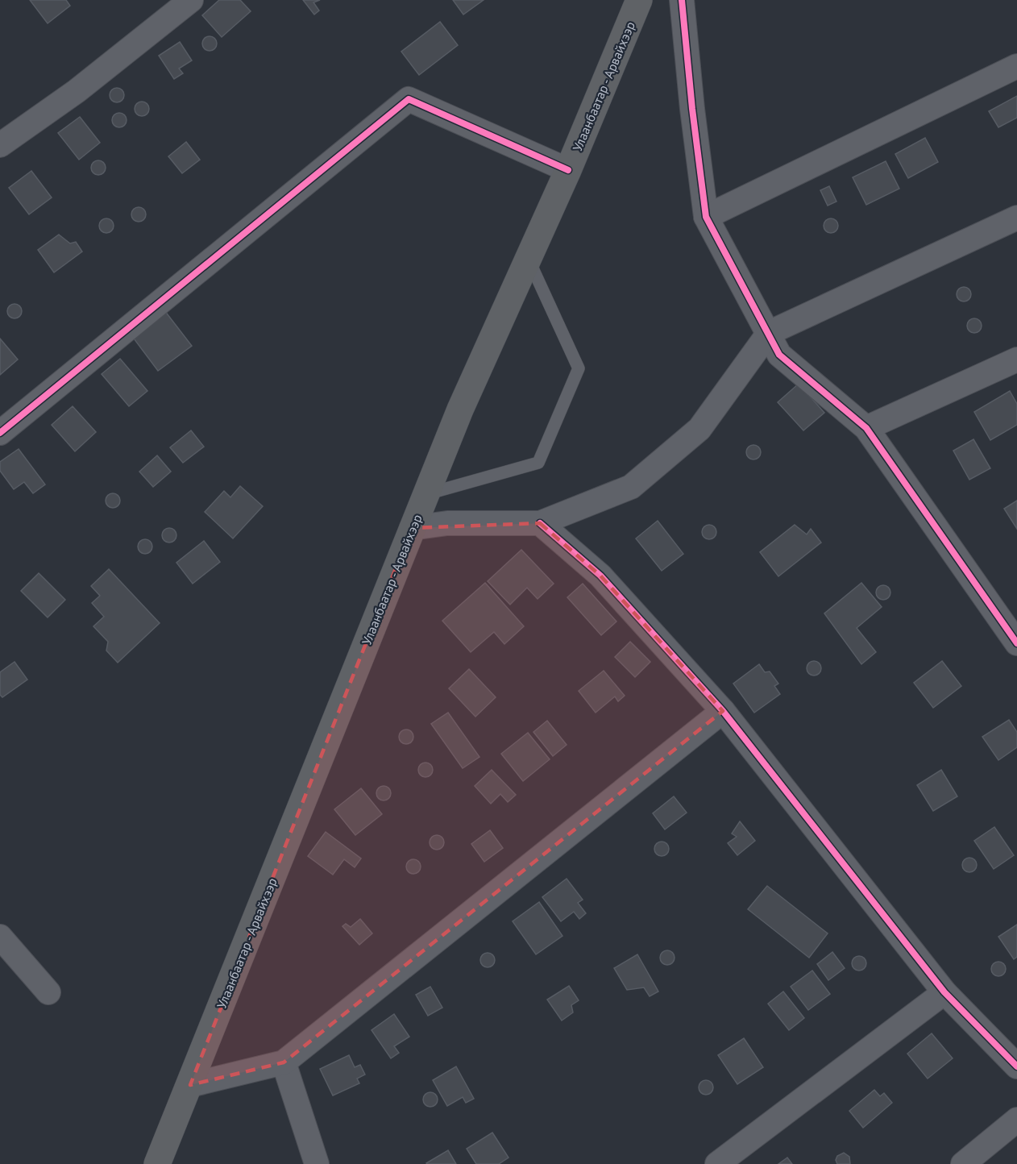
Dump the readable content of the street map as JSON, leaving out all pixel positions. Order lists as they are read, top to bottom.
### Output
{
  "streets": {
    "highway": ["Улаанбаатар - Арвайхээр"]
  }
}
